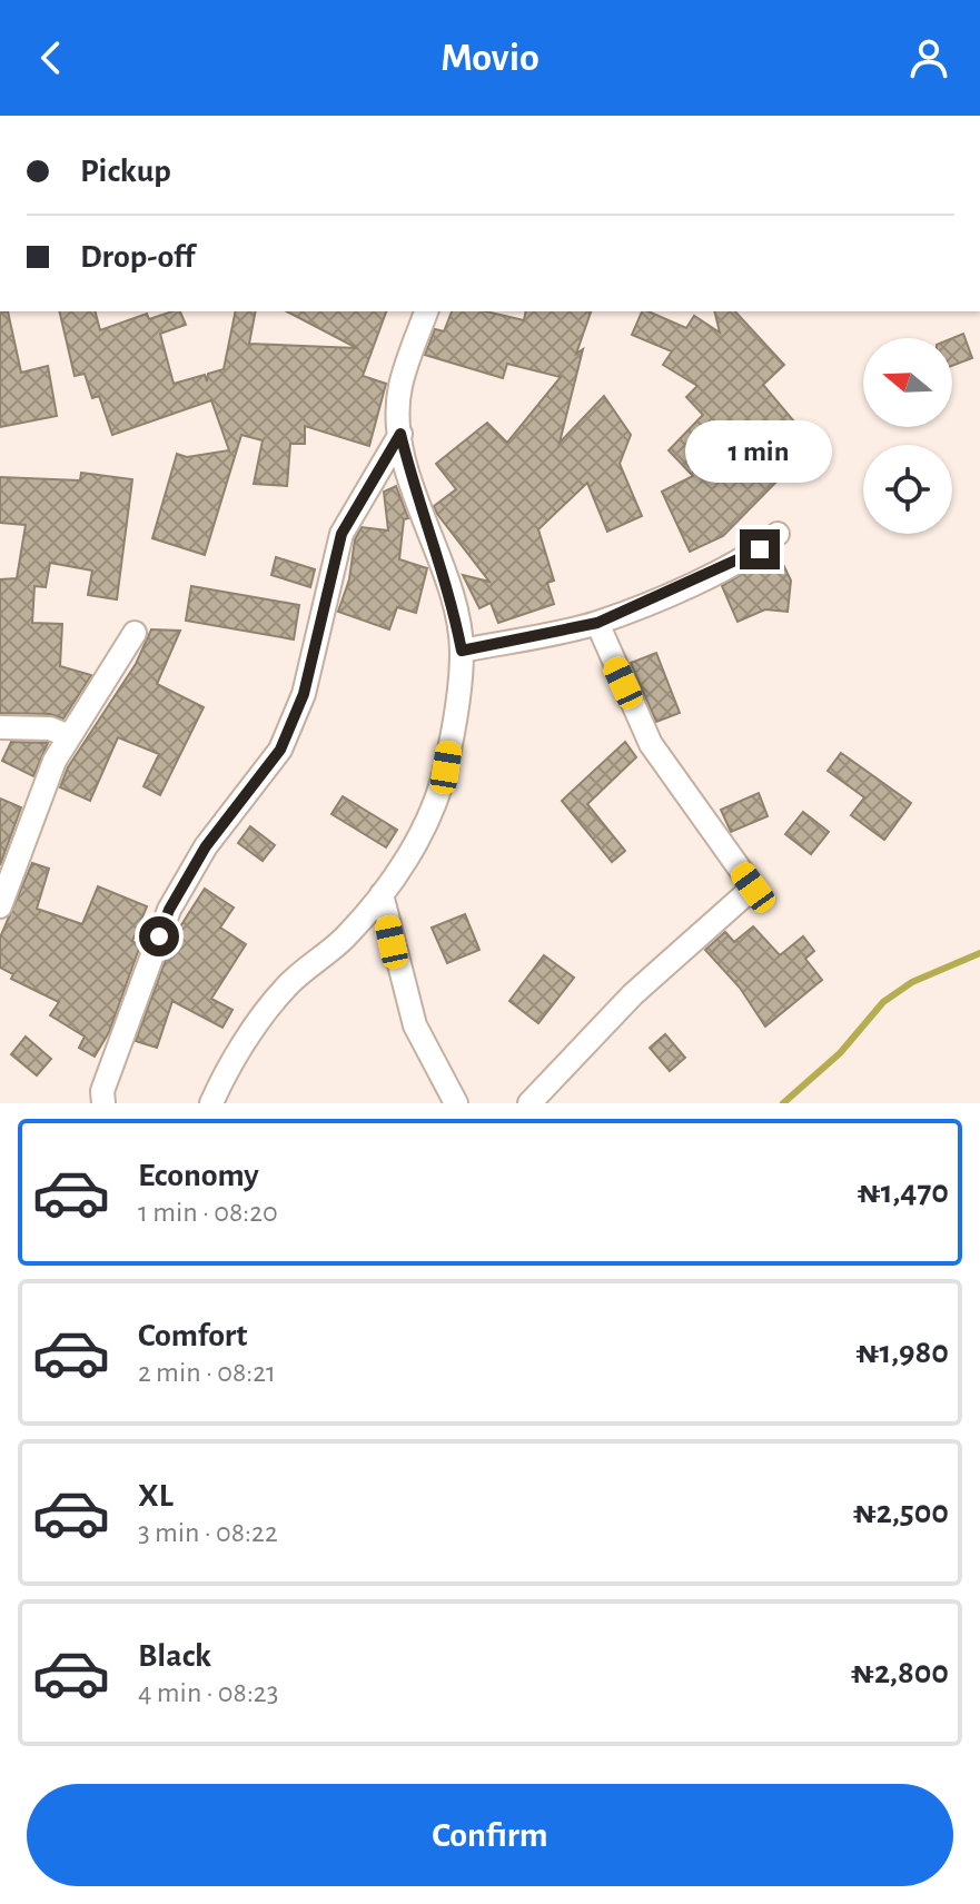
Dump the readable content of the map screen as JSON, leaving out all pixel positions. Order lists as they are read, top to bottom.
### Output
{
  "north": "left",
  "page": {
    "header": "Movio",
    "banner": ["Pickup", "Drop-off"],
    "bubble": "1 min",
    "list": [
      {
        "name": "Economy",
        "note": "1 min · 08:20",
        "value": "₦1,470"
      },
      {
        "name": "Comfort",
        "note": "2 min · 08:21",
        "value": "₦1,980"
      },
      {
        "name": "XL",
        "note": "3 min · 08:22",
        "value": "₦2,500"
      },
      {
        "name": "Black",
        "note": "4 min · 08:23",
        "value": "₦2,800"
      }
    ],
    "buttons": "Confirm"
  }
}
